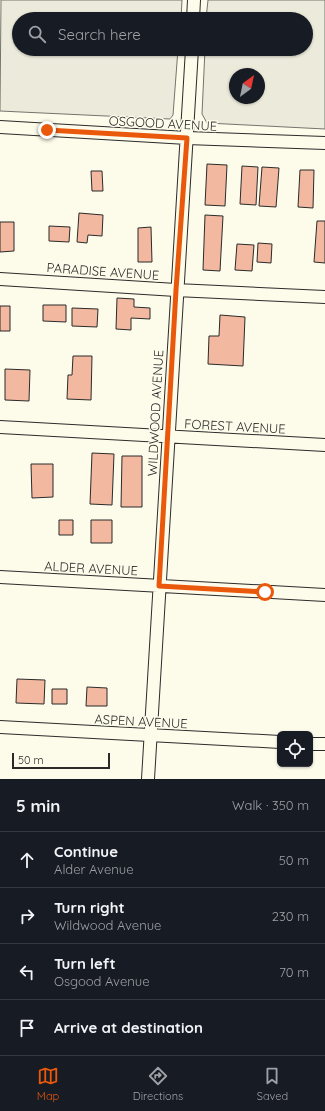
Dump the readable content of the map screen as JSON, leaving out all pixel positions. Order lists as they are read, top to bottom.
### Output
{
  "streets": {
    "street": [
      "OSGOOD AVENUE",
      "PARADISE AVENUE",
      "WILDWOOD AVENUE",
      "FOREST AVENUE",
      "ALDER AVENUE",
      "ASPEN AVENUE"
    ]
  },
  "crossings": [
    ["OSGOOD AVENUE", "WILDWOOD AVENUE"],
    ["PARADISE AVENUE", "WILDWOOD AVENUE"],
    ["WILDWOOD AVENUE", "FOREST AVENUE"],
    ["WILDWOOD AVENUE", "ALDER AVENUE"],
    ["WILDWOOD AVENUE", "ASPEN AVENUE"]
  ],
  "scale_bar": "50 m",
  "north": "top right",
  "page": {
    "search": "Search here",
    "scale": "50 m",
    "heading": ["5 min", "Walk · 350 m"],
    "list": [
      ["Continue", "Alder Avenue", "50 m"],
      ["Turn right", "Wildwood Avenue", "230 m"],
      ["Turn left", "Osgood Avenue", "70 m"],
      "Arrive at destination"
    ],
    "nav": ["Map", "Directions", "Saved"]
  }
}
